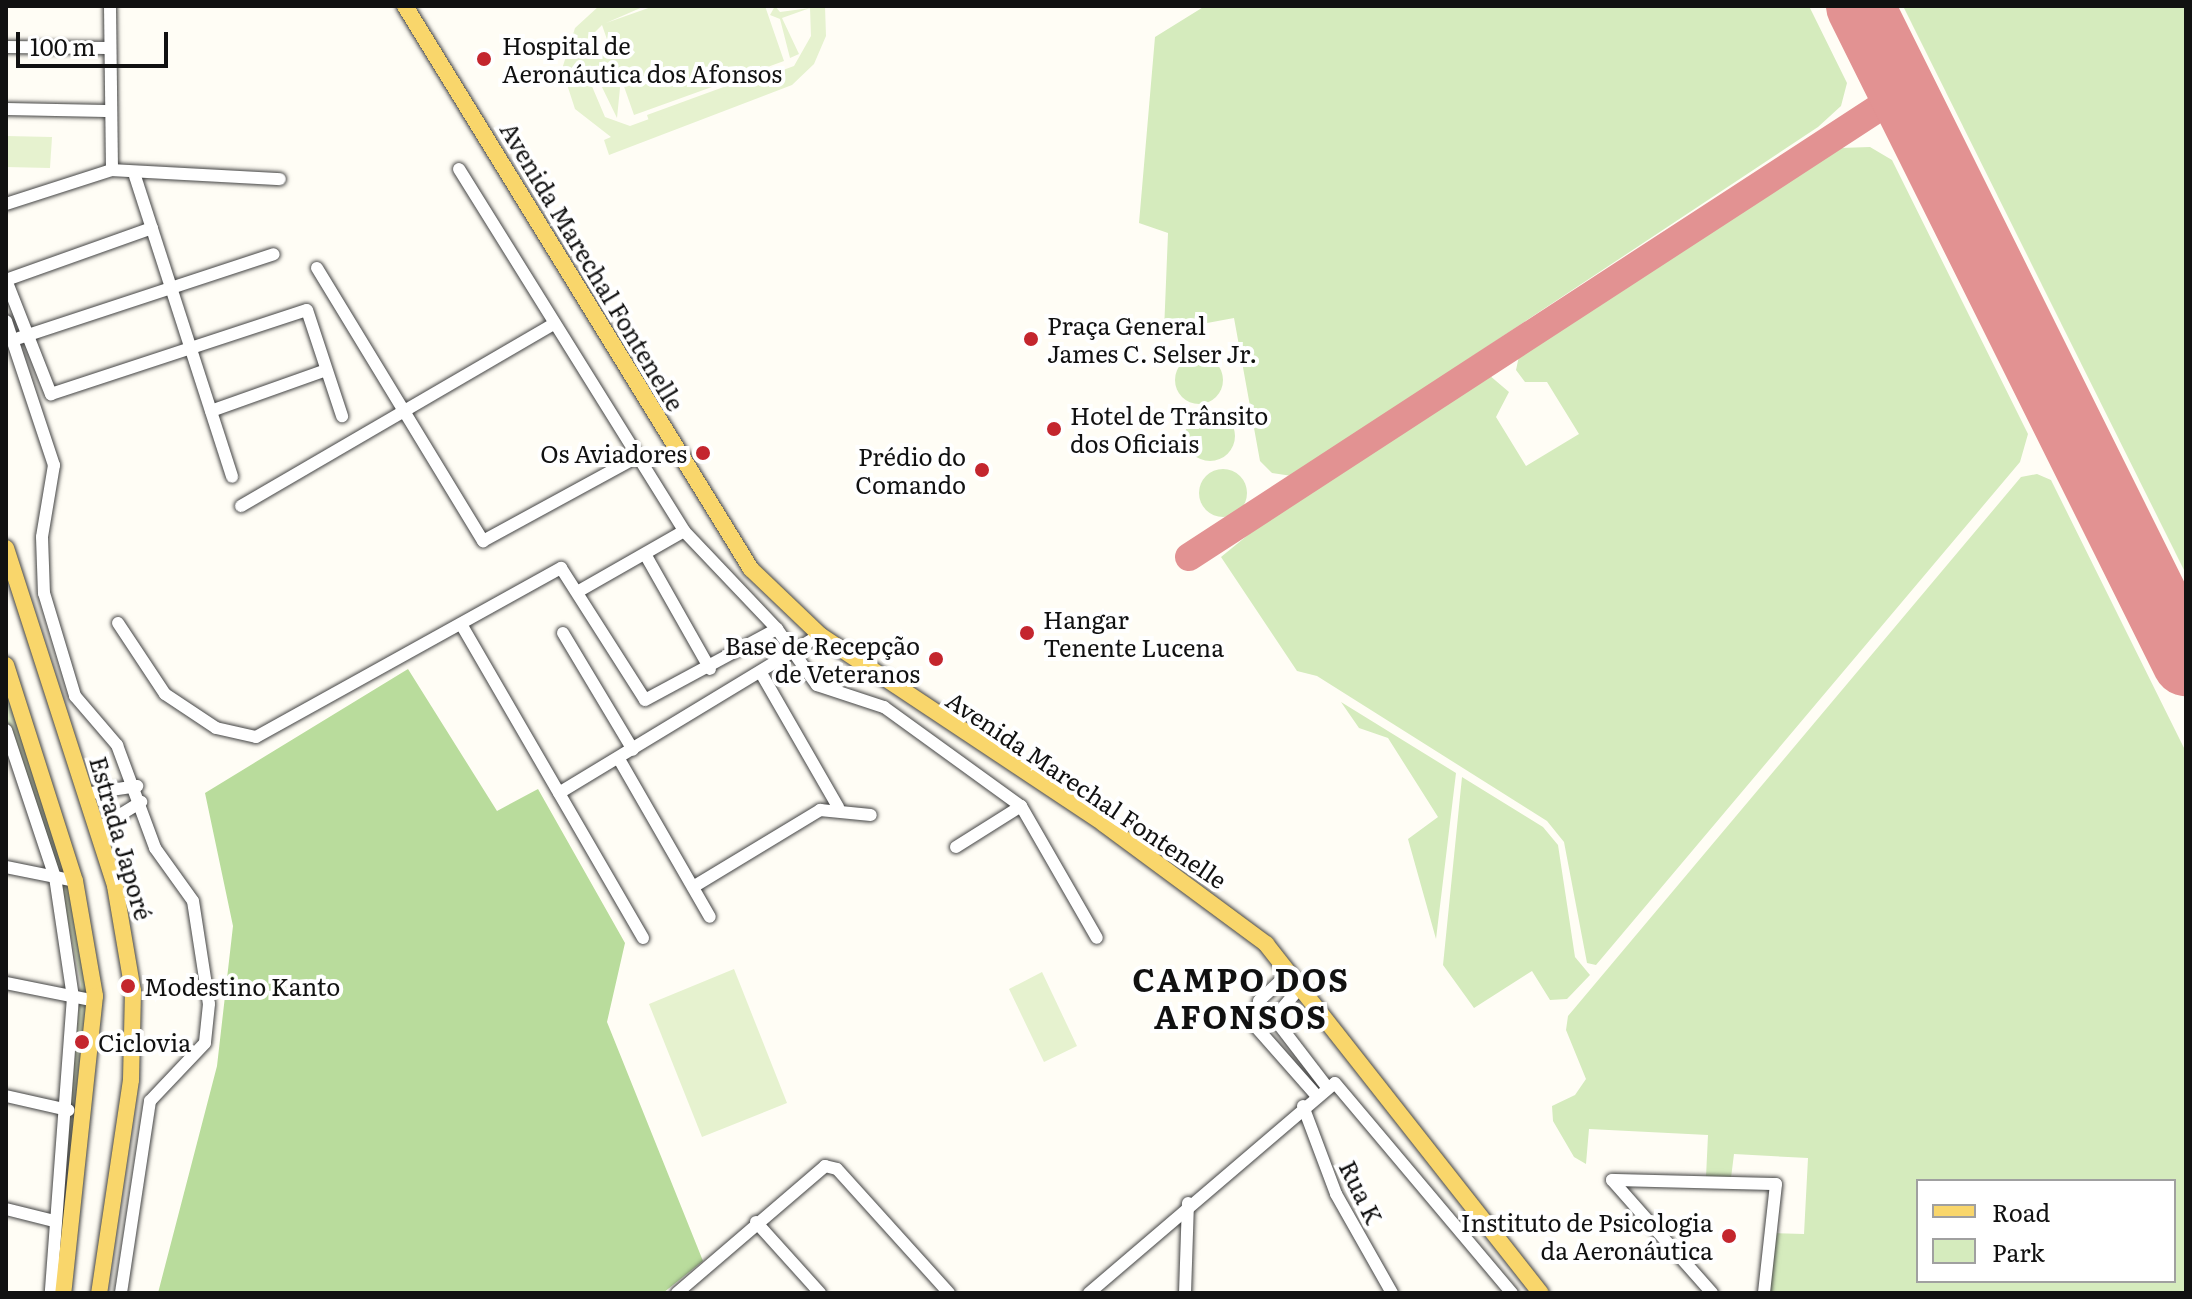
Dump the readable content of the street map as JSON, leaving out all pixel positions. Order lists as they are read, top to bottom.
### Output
{
  "streets": {
    "main road": ["Avenida Marechal Fontenelle", "Estrada Japoré"],
    "street": ["Rua K"]
  },
  "districts": ["CAMPO DOS AFONSOS"],
  "places": [
    "Hospital de Aeronáutica dos Afonsos",
    "Praça General James C. Selser Jr.",
    "Hotel de Trânsito dos Oficiais",
    "Os Aviadores",
    "Prédio do Comando",
    "Hangar Tenente Lucena",
    "Base de Recepção de Veteranos",
    "Modestino Kanto",
    "Ciclovia",
    "Instituto de Psicologia da Aeronáutica"
  ],
  "legend": ["Road", "Park"],
  "scale_bar": "100 m"
}
